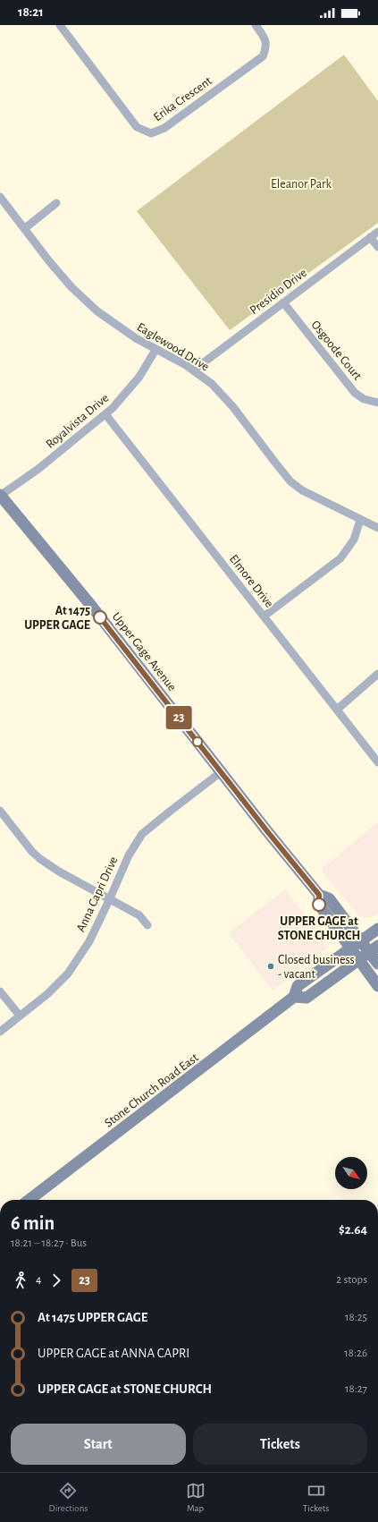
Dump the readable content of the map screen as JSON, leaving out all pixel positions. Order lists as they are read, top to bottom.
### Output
{
  "streets": {
    "main road": ["Upper Gage Avenue", "Stone Church Road East"],
    "street": [
      "Erika Crescent",
      "Presidio Drive",
      "Eaglewood Drive",
      "Osgoode Court",
      "Royalvista Drive",
      "Elmore Drive",
      "Anna Capri Drive"
    ]
  },
  "crossings": [
    ["Presidio Drive", "Eaglewood Drive"],
    ["Presidio Drive", "Osgoode Court"],
    ["Eaglewood Drive", "Royalvista Drive"],
    ["Royalvista Drive", "Elmore Drive"],
    ["Royalvista Drive", "Upper Gage Avenue"],
    ["Upper Gage Avenue", "Anna Capri Drive"],
    ["Upper Gage Avenue", "Stone Church Road East"]
  ],
  "parks": ["Eleanor Park"],
  "places": ["At 1475 UPPER GAGE", "UPPER GAGE at STONE CHURCH", "Closed business - vacant"],
  "lines": ["bus line 23"],
  "north": "bottom right",
  "page": {
    "status": "18:21",
    "on_map": "23",
    "heading": ["6 min", "18:21 – 18:27 · Bus", "$2.64"],
    "legs": ["4", "23", "2 stops"],
    "list": [
      {
        "name": "At 1475 UPPER GAGE",
        "value": "18:25"
      },
      {
        "name": "UPPER GAGE at ANNA CAPRI",
        "value": "18:26"
      },
      {
        "name": "UPPER GAGE at STONE CHURCH",
        "value": "18:27"
      }
    ],
    "buttons": ["Start", "Tickets"],
    "tabs": ["Directions", "Map", "Tickets"]
  }
}
